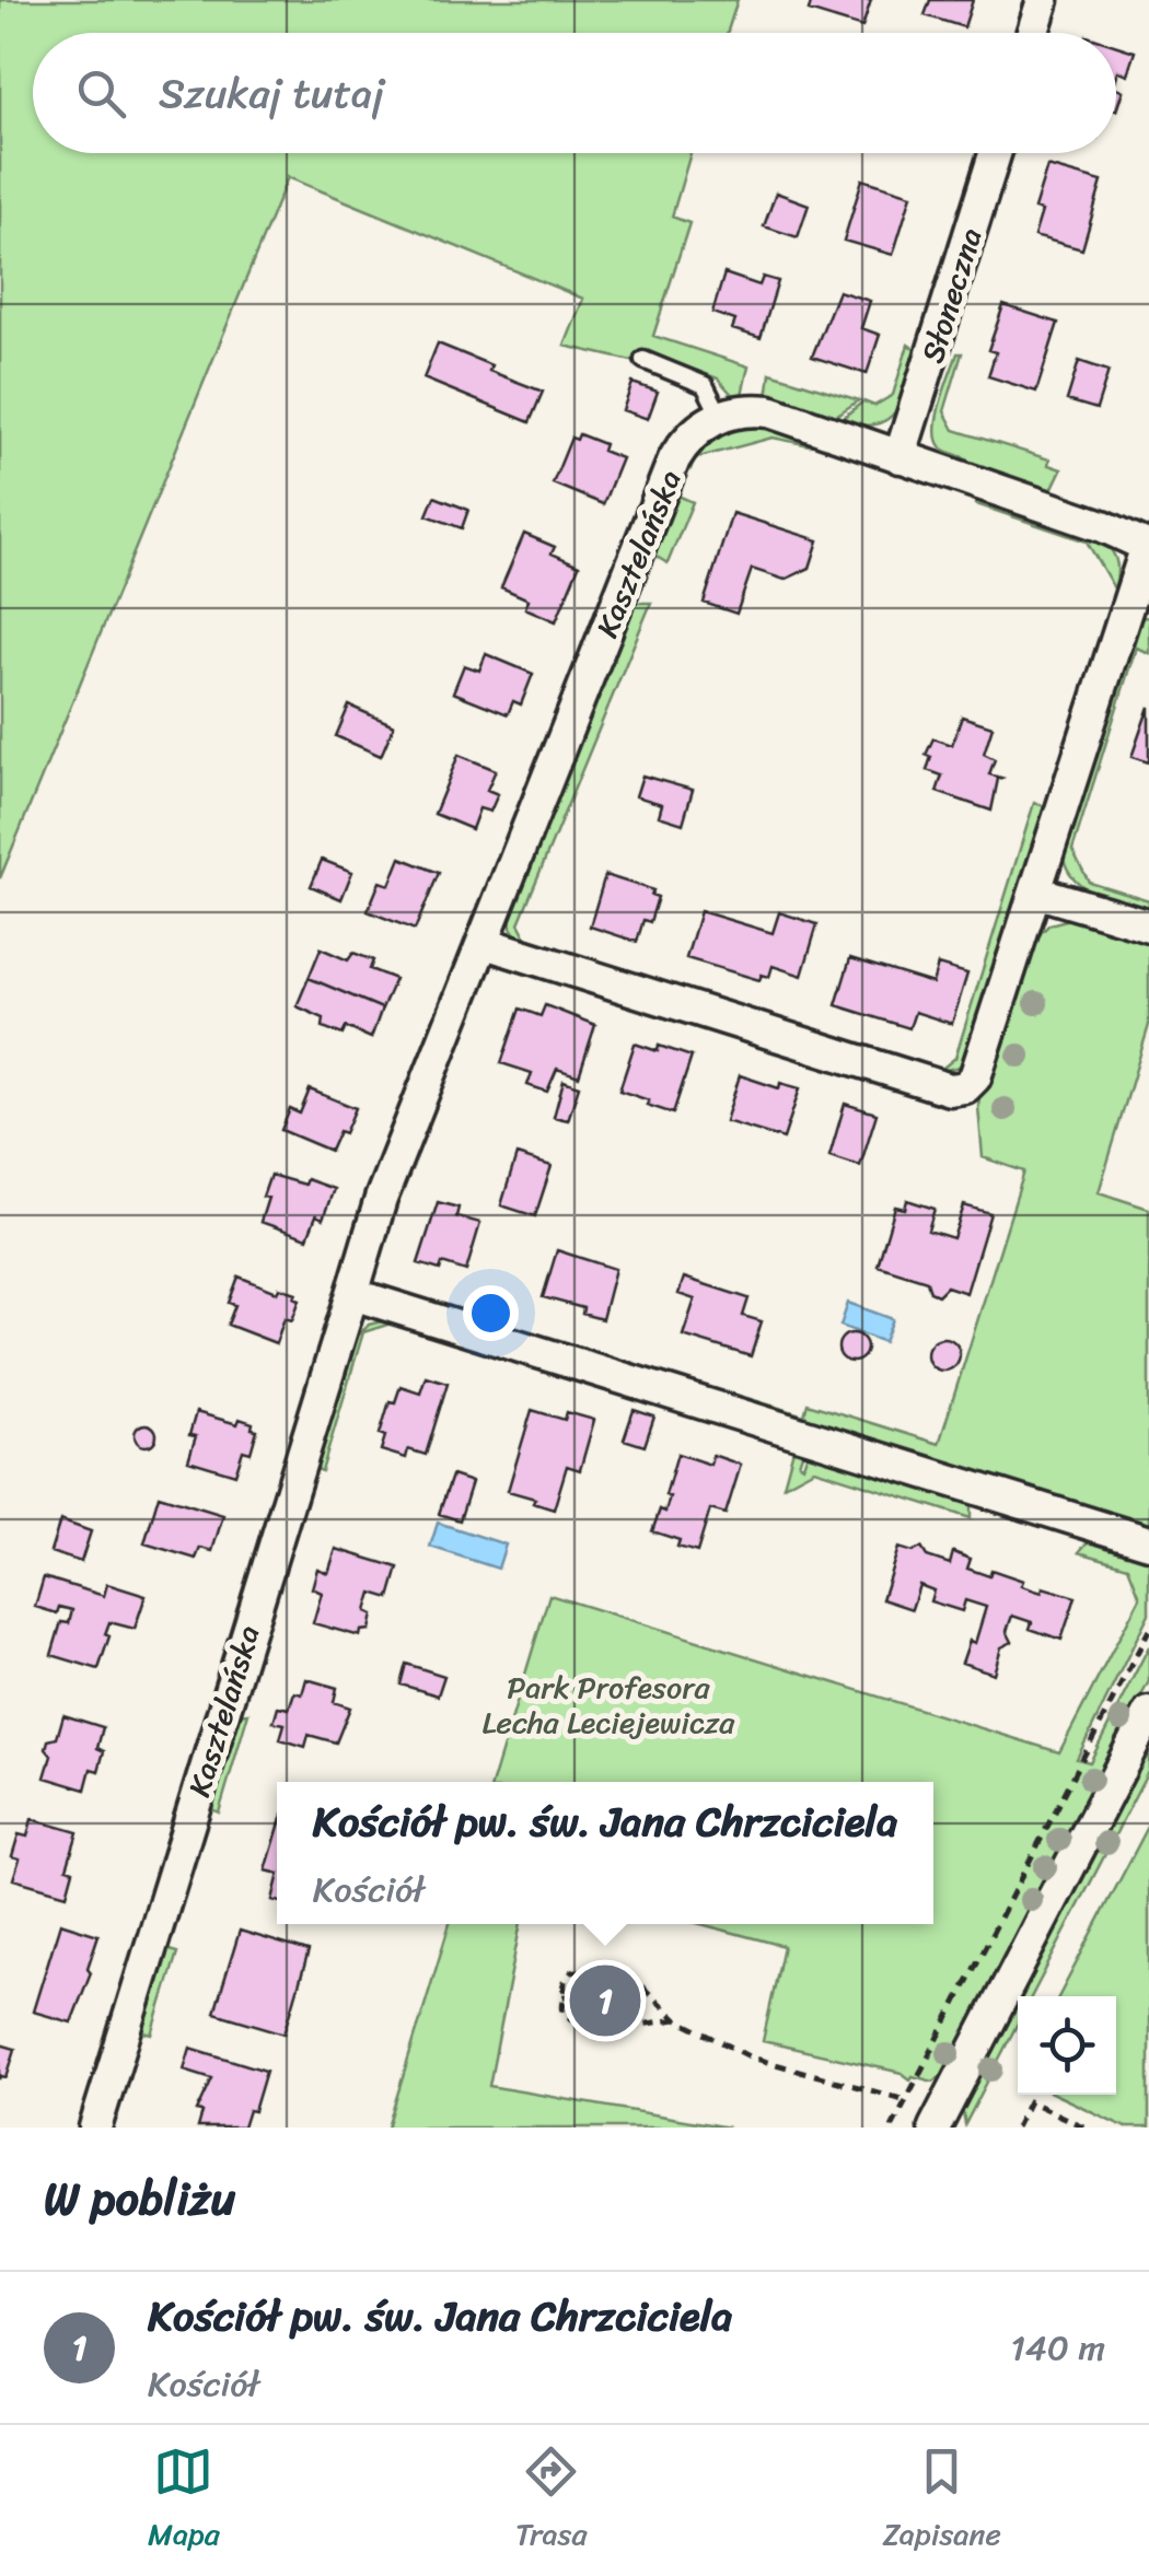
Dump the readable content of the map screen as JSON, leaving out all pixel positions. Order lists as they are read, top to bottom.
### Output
{
  "streets": {
    "street": ["Słoneczna", "Kasztelańska"]
  },
  "parks": ["Park Profesora Lecha Leciejewicza"],
  "page": {
    "search": "Szukaj tutaj",
    "popup": ["Kościół pw. św. Jana Chrzciciela", "Kościół"],
    "pins": "1",
    "heading": "W pobliżu",
    "list": [
      {
        "mark": "1",
        "name": "Kościół pw. św. Jana Chrzciciela",
        "note": "Kościół",
        "value": "140 m"
      }
    ],
    "nav": ["Mapa", "Trasa", "Zapisane"]
  }
}
